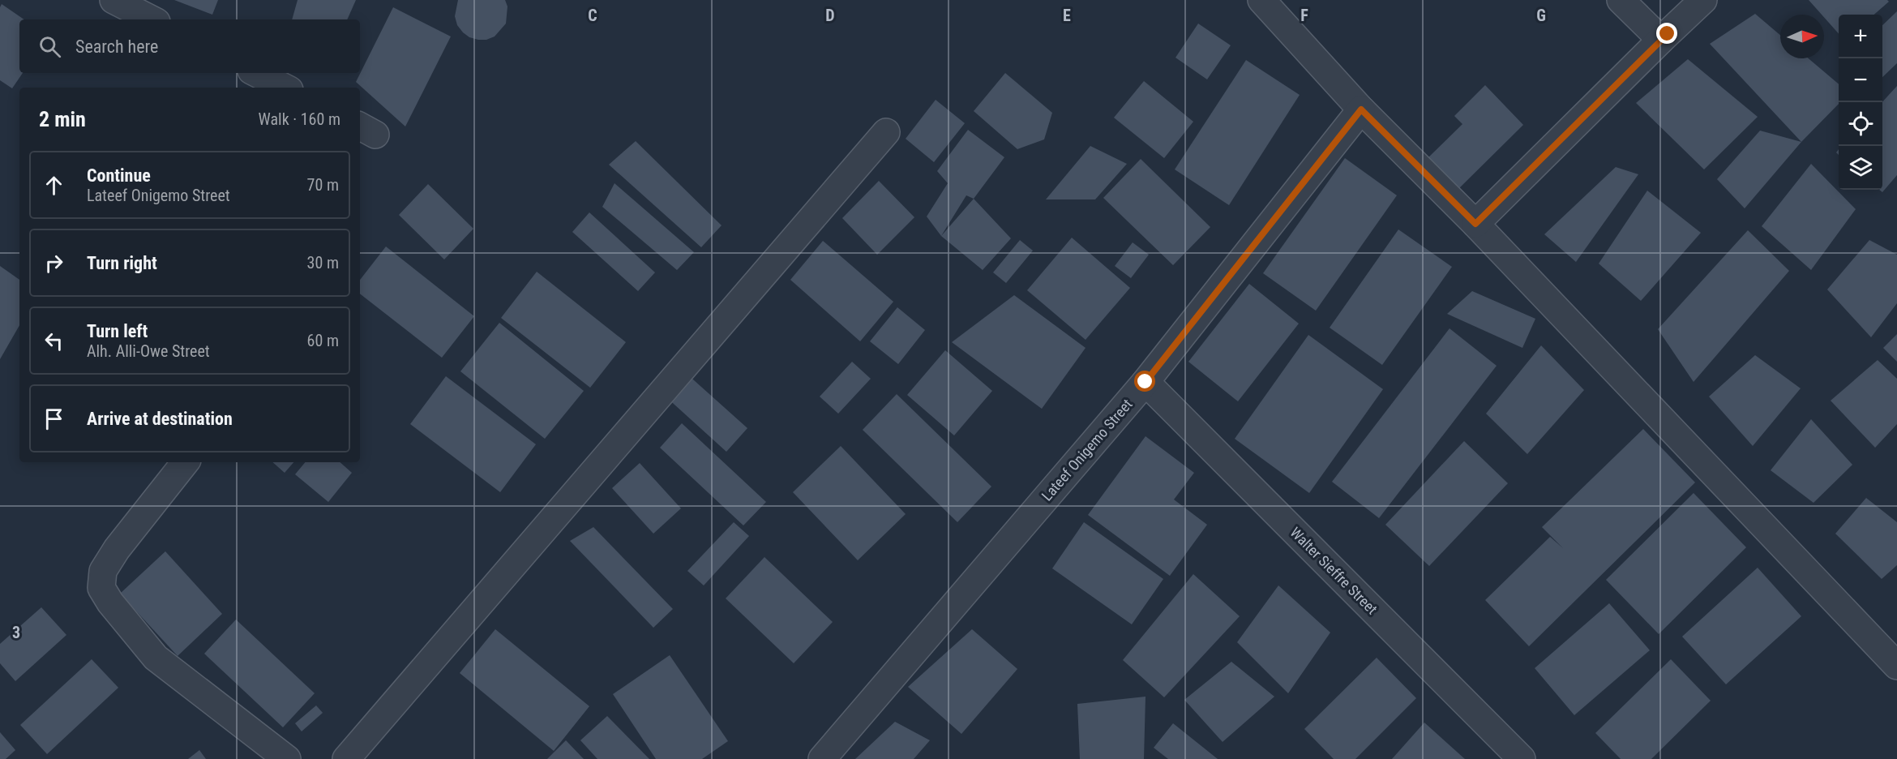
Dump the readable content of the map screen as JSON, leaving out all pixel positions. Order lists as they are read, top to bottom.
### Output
{
  "streets": {
    "street": ["Lateef Onigemo Street", "Walter Sieffre Street"]
  },
  "crossings": [
    ["Lateef Onigemo Street", "Walter Sieffre Street"]
  ],
  "north": "right",
  "page": {
    "map_buttons": ["+", "−"],
    "search": "Search here",
    "heading": ["2 min", "Walk · 160 m"],
    "list": [
      ["Continue", "Lateef Onigemo Street", "70 m"],
      ["Turn right", "30 m"],
      ["Turn left", "Alh. Alli-Owe Street", "60 m"],
      "Arrive at destination"
    ]
  },
  "grid": {
    "columns": [
      "C",
      "D",
      "E",
      "F",
      "G"
    ],
    "rows": ["3"]
  }
}
